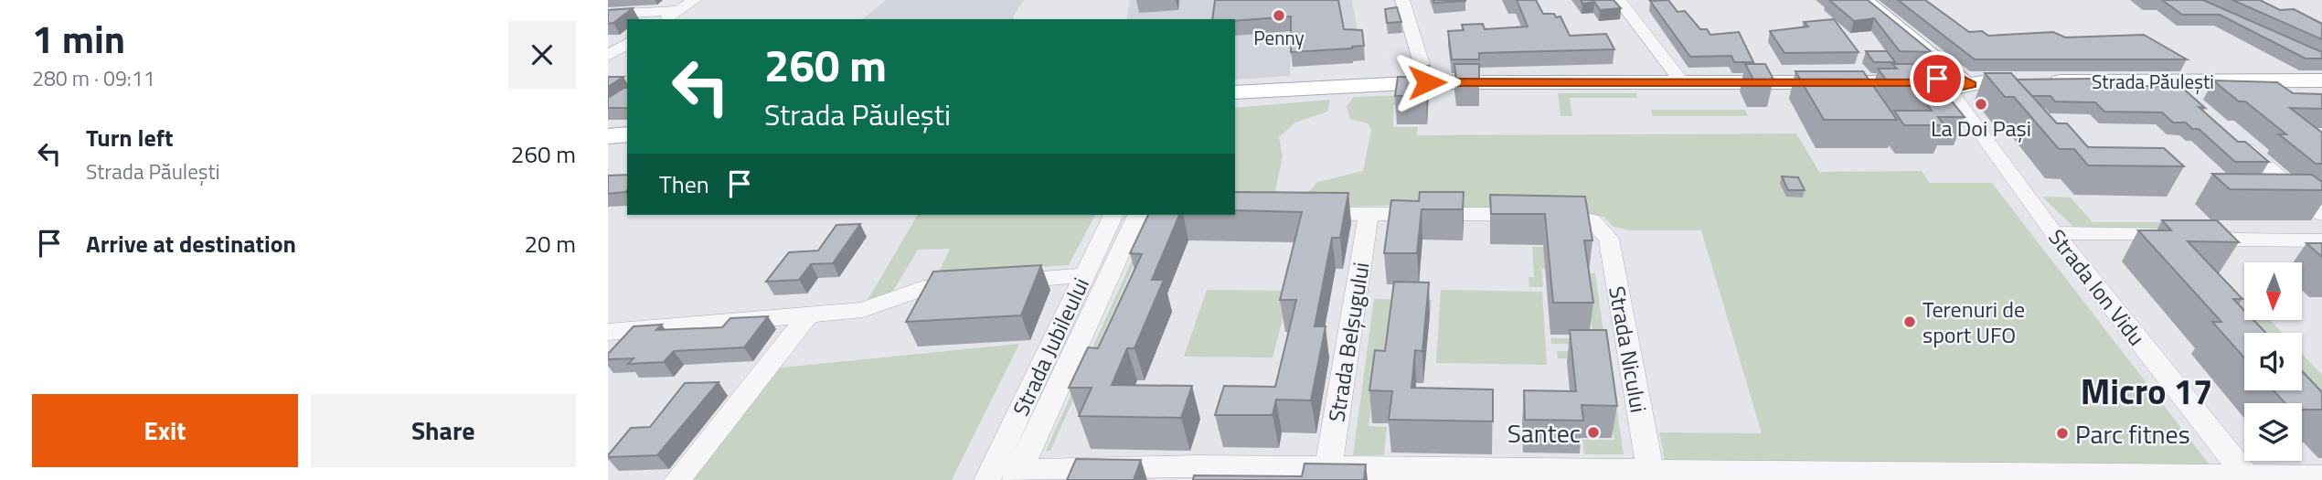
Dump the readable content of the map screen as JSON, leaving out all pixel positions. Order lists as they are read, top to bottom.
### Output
{
  "streets": {
    "main road": ["Strada Păulești"],
    "street": [
      "Strada Ion Vidu",
      "Strada Belșugului",
      "Strada Jubileului",
      "Strada Nicului"
    ]
  },
  "crossings": [
    ["Strada Belșugului", "Strada Nicului"]
  ],
  "districts": ["Micro 17"],
  "places": [
    "Penny",
    "La Doi Pași",
    "Terenuri de sport UFO",
    "Santec",
    "Parc fitnes"
  ],
  "north": "bottom",
  "page": {
    "heading": ["1 min", "280 m · 09:11"],
    "turn": ["260 m", "Strada Păulești"],
    "list": [
      {
        "name": "Turn left",
        "note": "Strada Păulești",
        "value": "260 m"
      },
      {
        "name": "Arrive at destination",
        "value": "20 m"
      }
    ],
    "then": "Then",
    "buttons": ["Exit", "Share"]
  }
}
